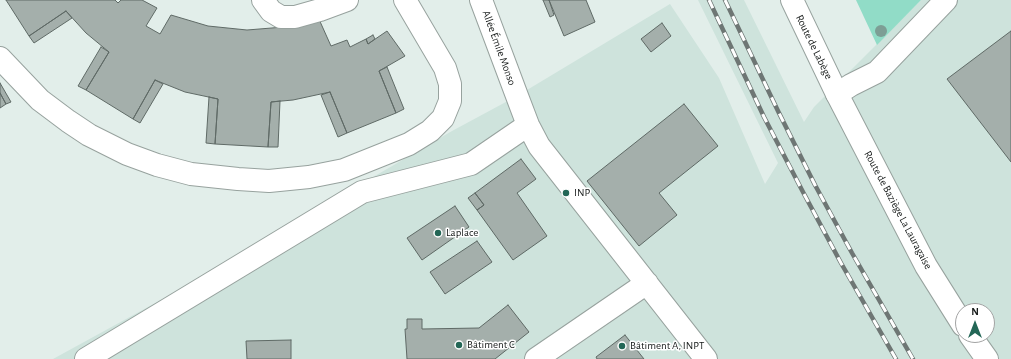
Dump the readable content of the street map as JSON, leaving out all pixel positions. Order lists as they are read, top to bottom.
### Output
{
  "streets": {
    "main road": ["Route de Labège", "Allée Émile Monso", "Route de Baziège La Lauragaise"]
  },
  "crossings": [
    ["Route de Labège", "Route de Baziège La Lauragaise"]
  ],
  "places": [
    "INP",
    "Laplace",
    "Bâtiment C",
    "Bâtiment A, INPT"
  ],
  "north": "top"
}
